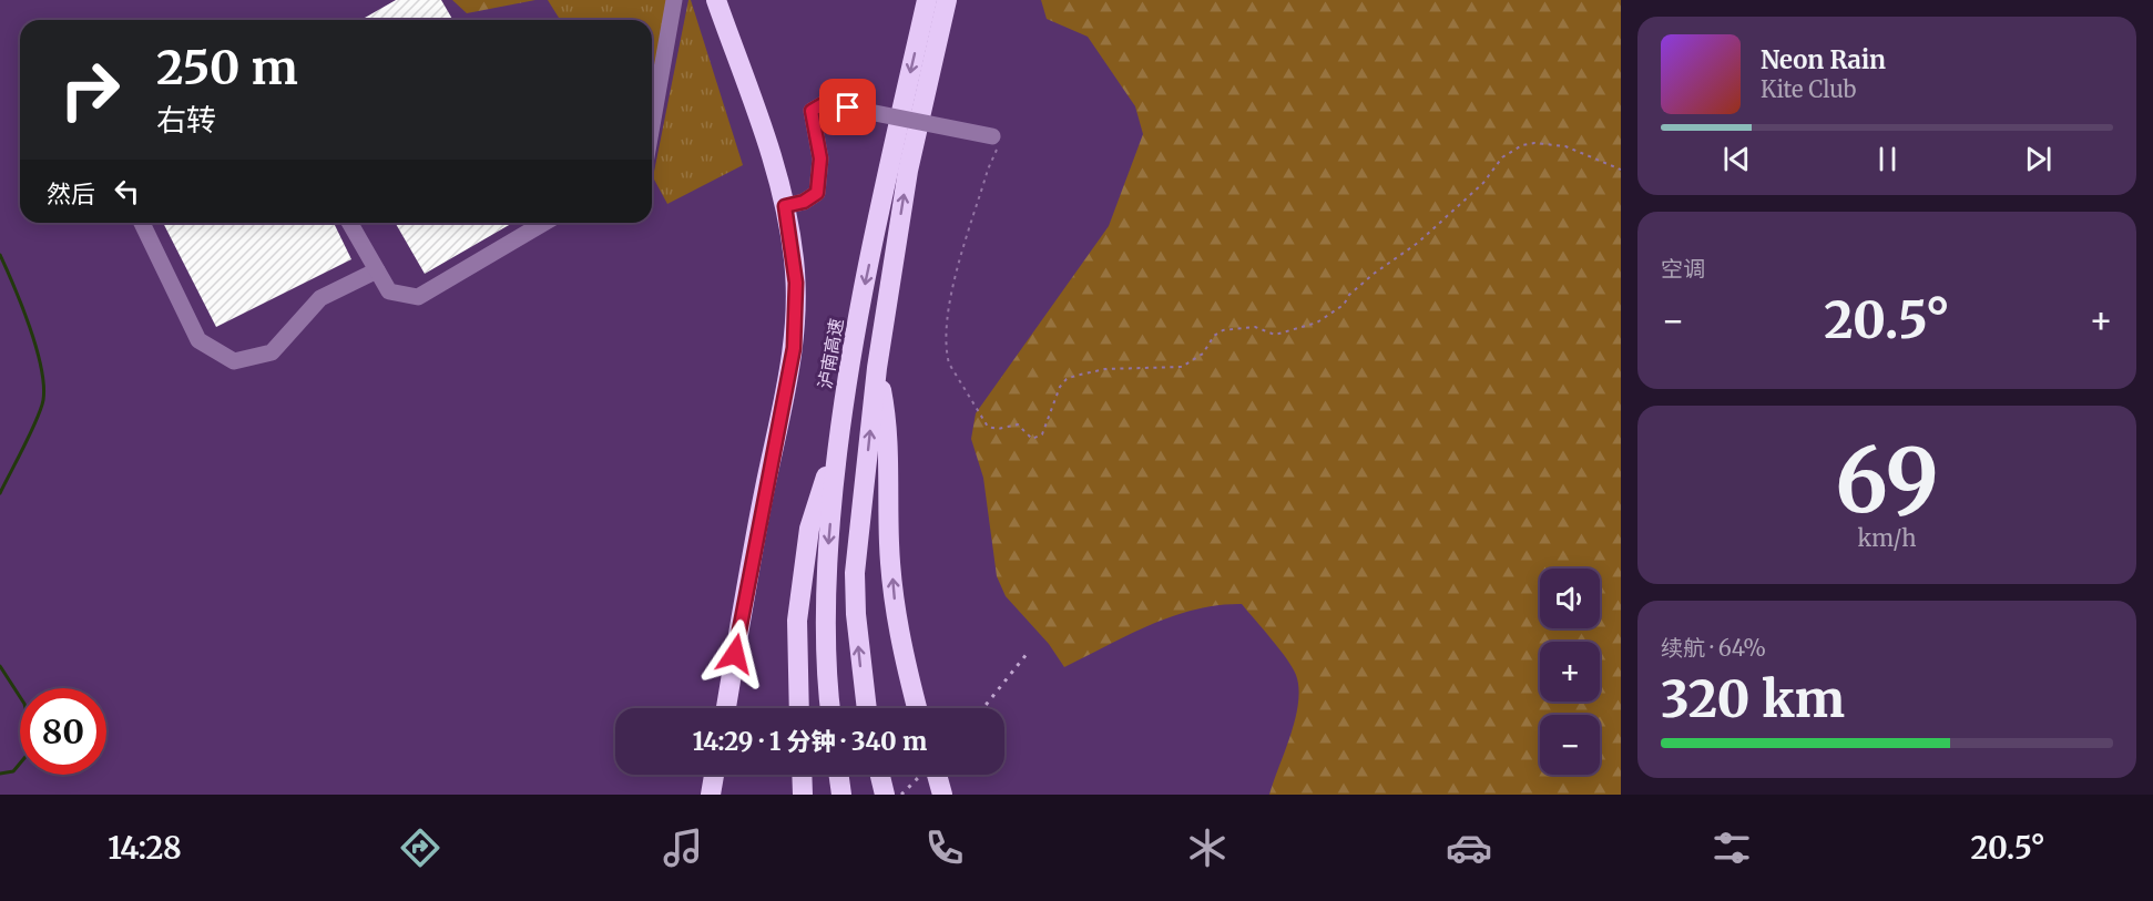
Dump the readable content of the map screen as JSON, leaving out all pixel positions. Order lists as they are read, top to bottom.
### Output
{
  "streets": {
    "highway": ["泸南高速"]
  },
  "page": {
    "turn": ["250 m", "右转"],
    "song": ["Neon Rain", "Kite Club"],
    "then": "然后",
    "tile": [
      "空调",
      ["69", "km/h"],
      ["续航 · 64%", "320 km"]
    ],
    "heat": ["−", "20.5°", "+"],
    "map_buttons": ["+", "−"],
    "limit": "80",
    "trip": "14:29 · 1 分钟 · 340 m",
    "tabs": ["14:28", "20.5°"]
  }
}
